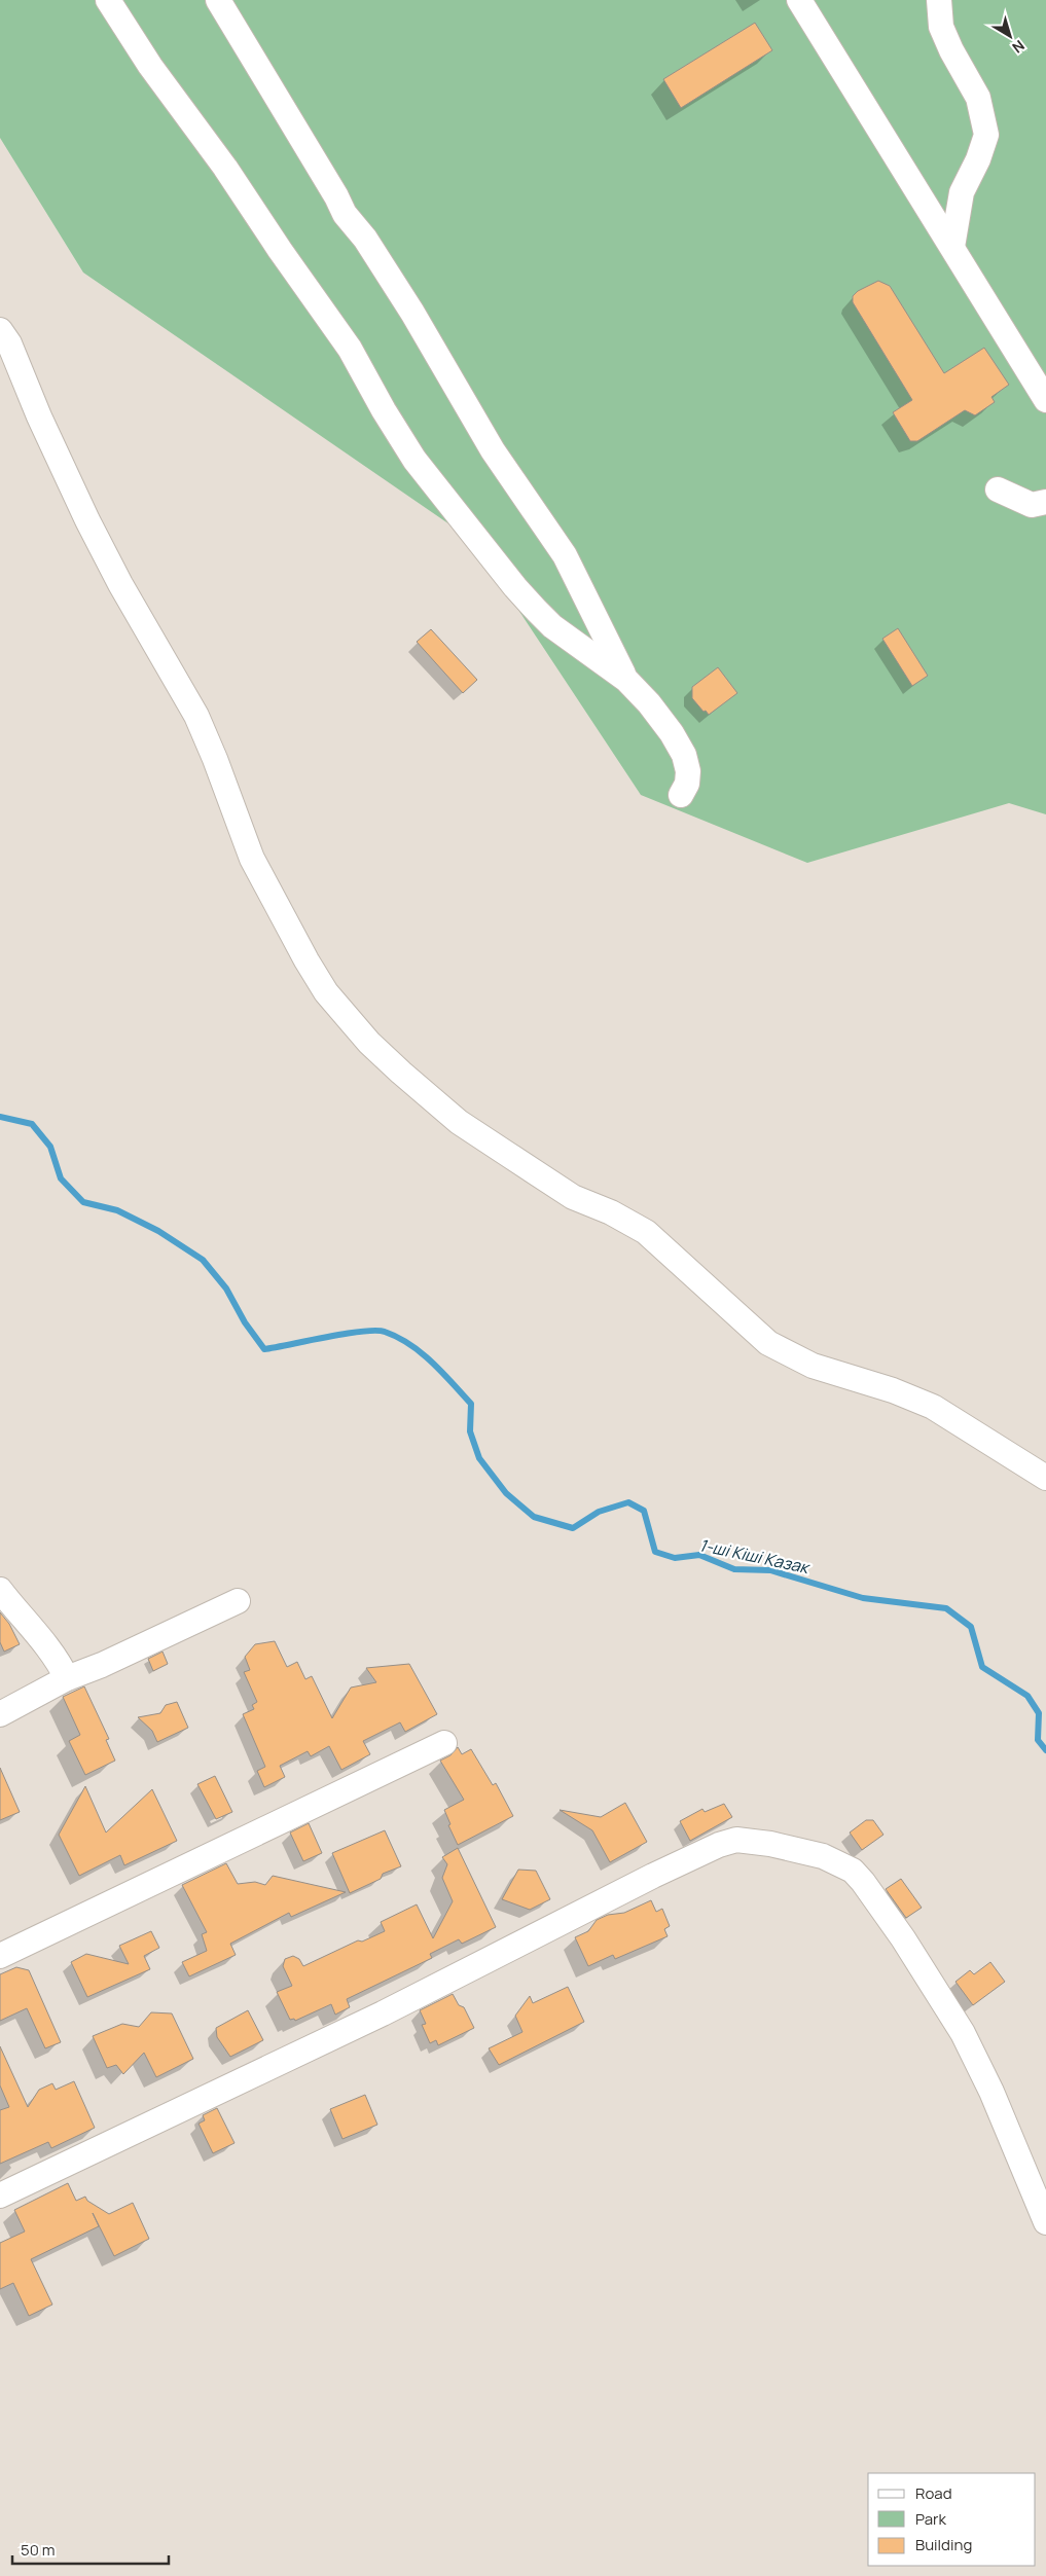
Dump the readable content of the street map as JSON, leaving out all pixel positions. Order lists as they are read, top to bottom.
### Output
{
  "water": ["1-ші Кіші Казак"],
  "legend": ["Road", "Park", "Building"],
  "scale_bar": "50 m",
  "north": "bottom right"
}
